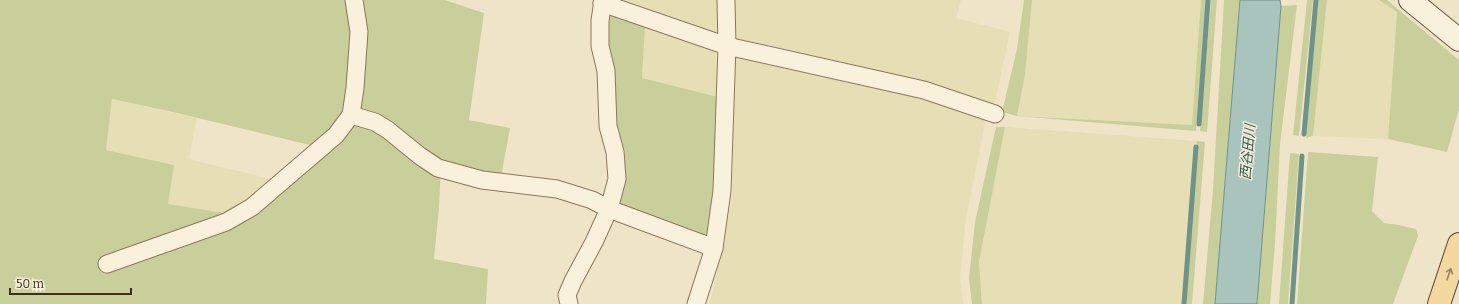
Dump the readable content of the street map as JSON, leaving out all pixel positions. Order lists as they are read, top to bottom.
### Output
{
  "water": ["西谷田川"],
  "scale_bar": "50 m"
}
